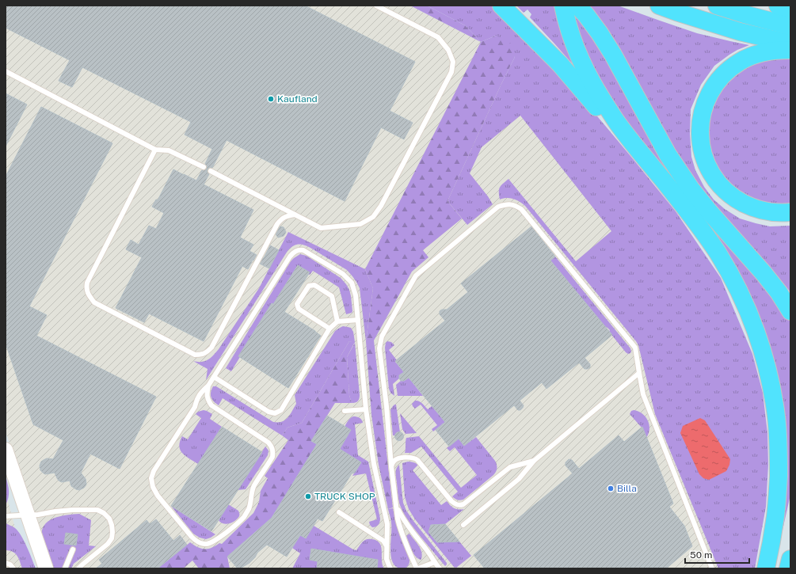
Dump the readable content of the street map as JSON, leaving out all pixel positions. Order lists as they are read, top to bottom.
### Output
{
  "places": ["Kaufland", "Billa", "TRUCK SHOP"],
  "scale_bar": "50 m"
}
